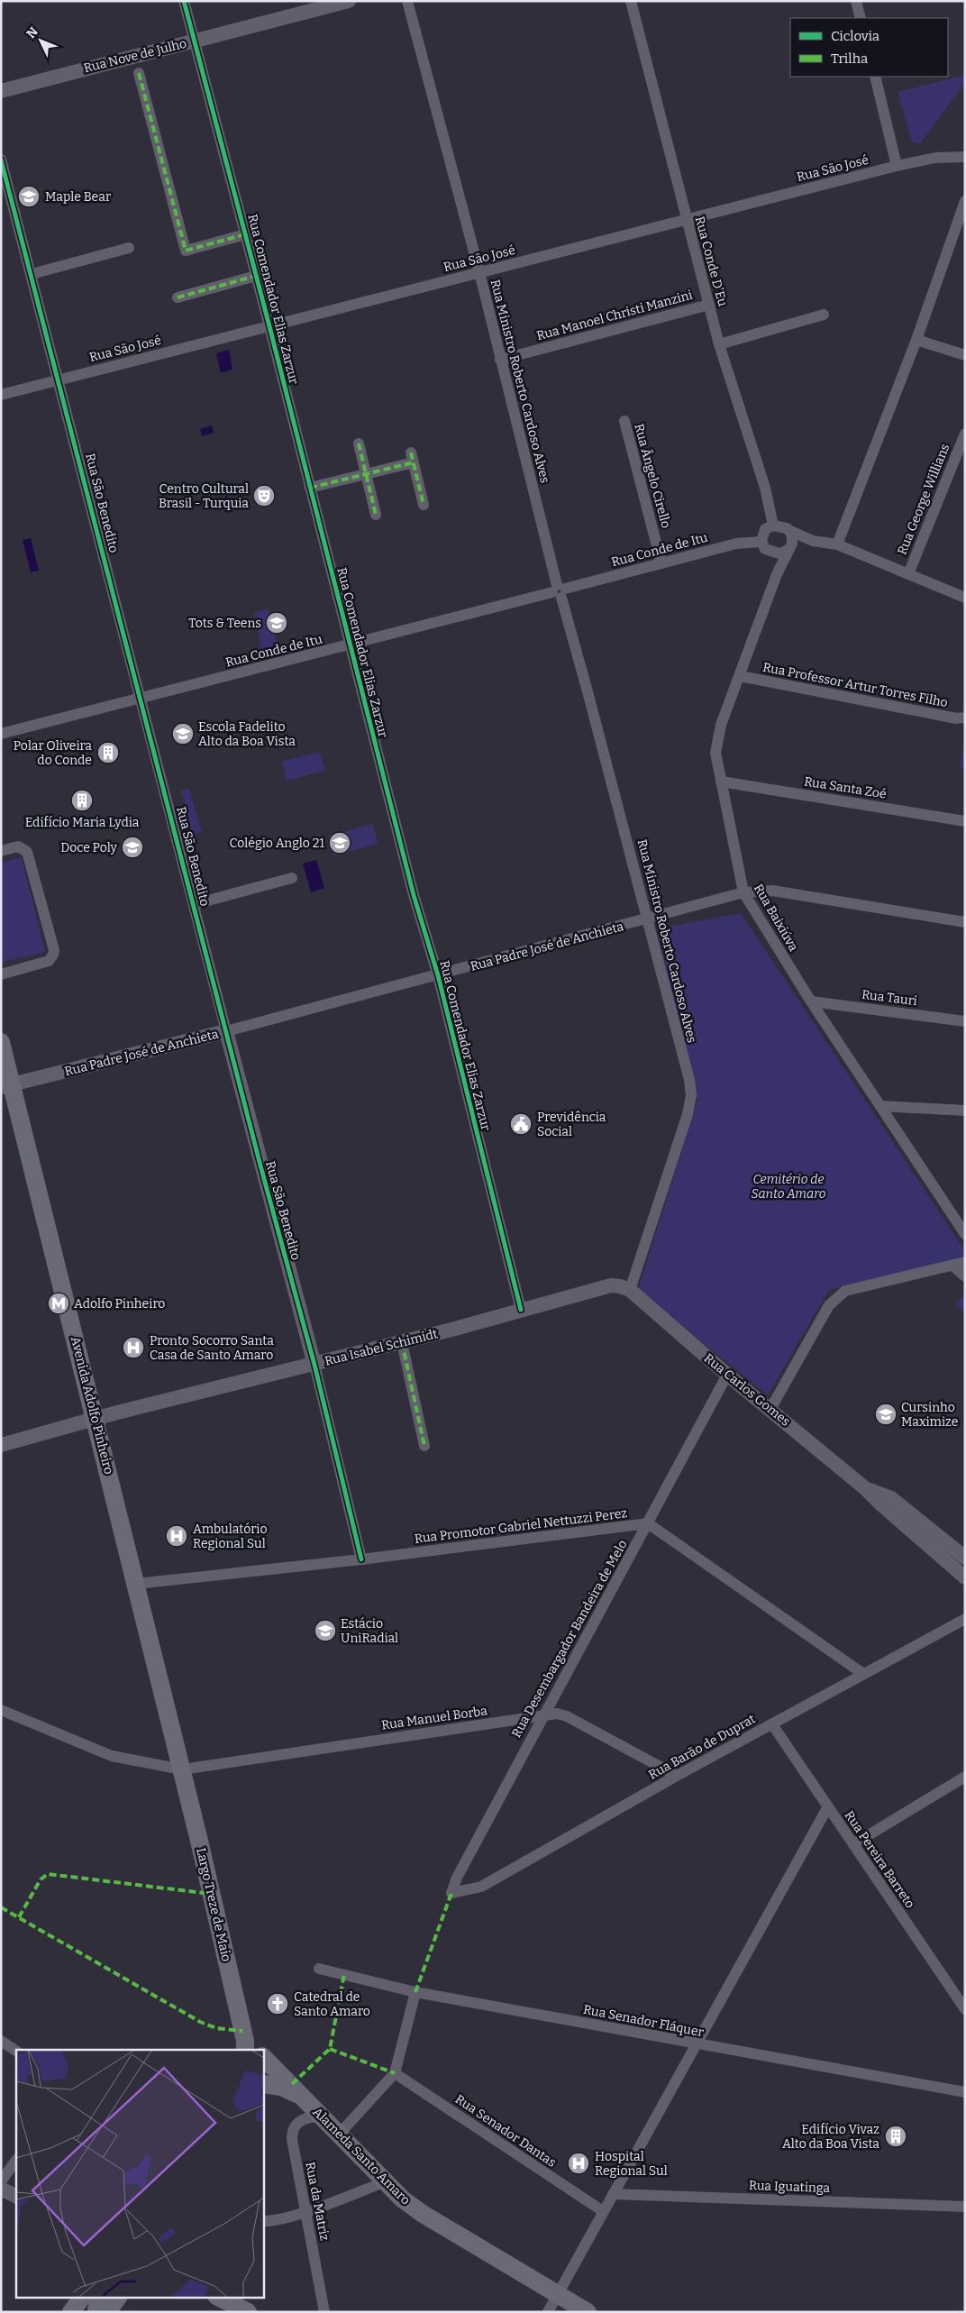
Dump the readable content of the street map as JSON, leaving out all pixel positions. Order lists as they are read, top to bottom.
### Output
{
  "streets": {
    "main road": ["Avenida Adolfo Pinheiro", "Largo Treze de Maio", "Alameda Santo Amaro"],
    "street": [
      "Rua Nove de Julho",
      "Rua São José",
      "Rua Conde D'Eu",
      "Rua Comendador Elias Zarzur",
      "Rua Manoel Christi Manzini",
      "Rua Ministro Roberto Cardoso Alves",
      "Rua Ângelo Cirello",
      "Rua George Willians",
      "Rua São Benedito",
      "Rua Conde de Itu",
      "Rua Professor Artur Torres Filho",
      "Rua Santa Zoé",
      "Rua Baixiúva",
      "Rua Padre José de Anchieta",
      "Rua Tauri",
      "Rua Isabel Schimidt",
      "Rua Carlos Gomes",
      "Rua Promotor Gabriel Nettuzzi Perez",
      "Rua Desembargador Bandeira de Melo",
      "Rua Manuel Borba",
      "Rua Barão de Duprat",
      "Rua Pereira Barreto",
      "Rua Senador Fláquer",
      "Rua Senador Dantas",
      "Rua Iguatinga",
      "Rua da Matriz"
    ]
  },
  "crossings": [
    ["Rua Nove de Julho", "Rua Comendador Elias Zarzur"],
    ["Rua São José", "Rua Conde D'Eu"],
    ["Rua São José", "Rua Comendador Elias Zarzur"],
    ["Rua São José", "Rua Ministro Roberto Cardoso Alves"],
    ["Rua São José", "Rua São Benedito"],
    ["Rua Conde D'Eu", "Rua Manoel Christi Manzini"],
    ["Rua Conde D'Eu", "Rua Conde de Itu"],
    ["Rua Comendador Elias Zarzur", "Rua Conde de Itu"],
    ["Rua Comendador Elias Zarzur", "Rua Padre José de Anchieta"],
    ["Rua Comendador Elias Zarzur", "Rua Isabel Schimidt"],
    ["Rua Manoel Christi Manzini", "Rua Ministro Roberto Cardoso Alves"],
    ["Rua Ministro Roberto Cardoso Alves", "Rua Conde de Itu"],
    ["Rua Ministro Roberto Cardoso Alves", "Rua Padre José de Anchieta"],
    ["Rua Ministro Roberto Cardoso Alves", "Rua Isabel Schimidt"],
    ["Rua Ministro Roberto Cardoso Alves", "Rua Carlos Gomes"],
    ["Rua Ângelo Cirello", "Rua Conde de Itu"],
    ["Rua São Benedito", "Rua Conde de Itu"],
    ["Rua São Benedito", "Rua Padre José de Anchieta"],
    ["Rua São Benedito", "Rua Isabel Schimidt"],
    ["Rua São Benedito", "Rua Promotor Gabriel Nettuzzi Perez"],
    ["Rua Professor Artur Torres Filho", "Rua Baixiúva"],
    ["Rua Santa Zoé", "Rua Baixiúva"],
    ["Rua Baixiúva", "Rua Padre José de Anchieta"],
    ["Rua Baixiúva", "Rua Tauri"],
    ["Rua Padre José de Anchieta", "Avenida Adolfo Pinheiro"],
    ["Rua Isabel Schimidt", "Rua Carlos Gomes"],
    ["Rua Isabel Schimidt", "Avenida Adolfo Pinheiro"],
    ["Rua Carlos Gomes", "Rua Desembargador Bandeira de Melo"],
    ["Avenida Adolfo Pinheiro", "Rua Promotor Gabriel Nettuzzi Perez"],
    ["Avenida Adolfo Pinheiro", "Rua Manuel Borba"],
    ["Avenida Adolfo Pinheiro", "Largo Treze de Maio"],
    ["Rua Promotor Gabriel Nettuzzi Perez", "Rua Desembargador Bandeira de Melo"],
    ["Rua Desembargador Bandeira de Melo", "Rua Manuel Borba"],
    ["Rua Desembargador Bandeira de Melo", "Rua Barão de Duprat"],
    ["Rua Manuel Borba", "Rua Barão de Duprat"],
    ["Rua Manuel Borba", "Largo Treze de Maio"],
    ["Rua Barão de Duprat", "Rua Pereira Barreto"],
    ["Alameda Santo Amaro", "Rua da Matriz"]
  ],
  "parks": ["Cemitério de Santo Amaro"],
  "places": {
    "school or university": [
      "Maple Bear",
      "Tots & Teens",
      "Escola Fadelito Alto da Boa Vista",
      "Colégio Anglo 21",
      "Doce Poly",
      "Cursinho Maximize",
      "Estácio UniRadial"
    ],
    "theatre": ["Centro Cultural Brasil - Turquia"],
    "building": ["Polar Oliveira do Conde", "Edifício Maria Lydia", "Edifício Vivaz Alto da Boa Vista"],
    "public building": ["Previdência Social"],
    "metro station": ["Adolfo Pinheiro"],
    "hospital": ["Pronto Socorro Santa Casa de Santo Amaro", "Ambulatório Regional Sul", "Hospital Regional Sul"],
    "church": ["Catedral de Santo Amaro"]
  },
  "legend": ["Ciclovia", "Trilha"],
  "north": "top left"
}
